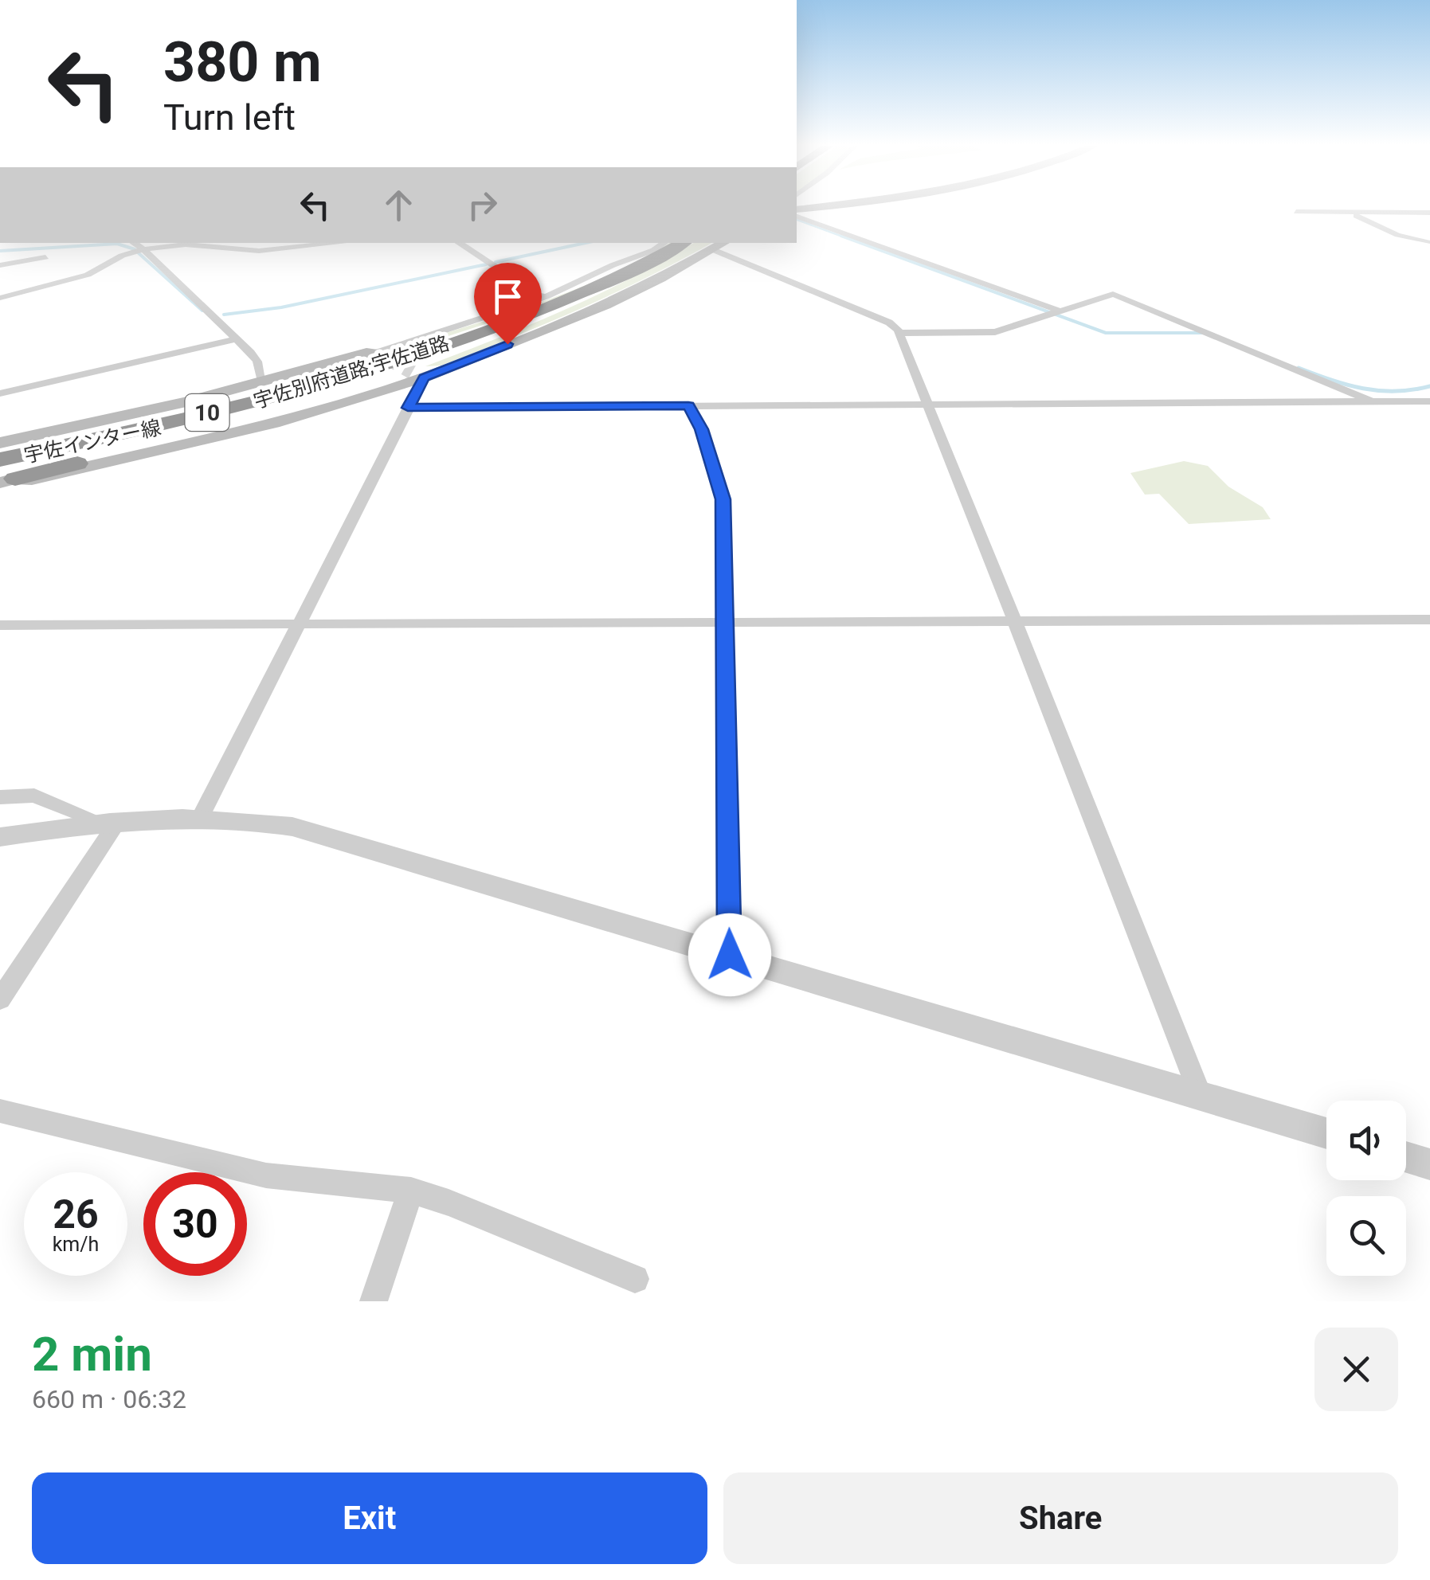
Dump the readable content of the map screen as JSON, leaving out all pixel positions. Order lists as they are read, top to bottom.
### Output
{
  "streets": {
    "highway": ["宇佐別府道路;宇佐道路", "10"],
    "main road": ["宇佐インター線"]
  },
  "crossings": [
    ["宇佐別府道路;宇佐道路", "宇佐インター線"]
  ],
  "page": {
    "turn": ["380 m", "Turn left"],
    "speed": "26 km/h",
    "limit": "30",
    "heading": ["2 min", "660 m · 06:32"],
    "buttons": ["Exit", "Share"]
  }
}
